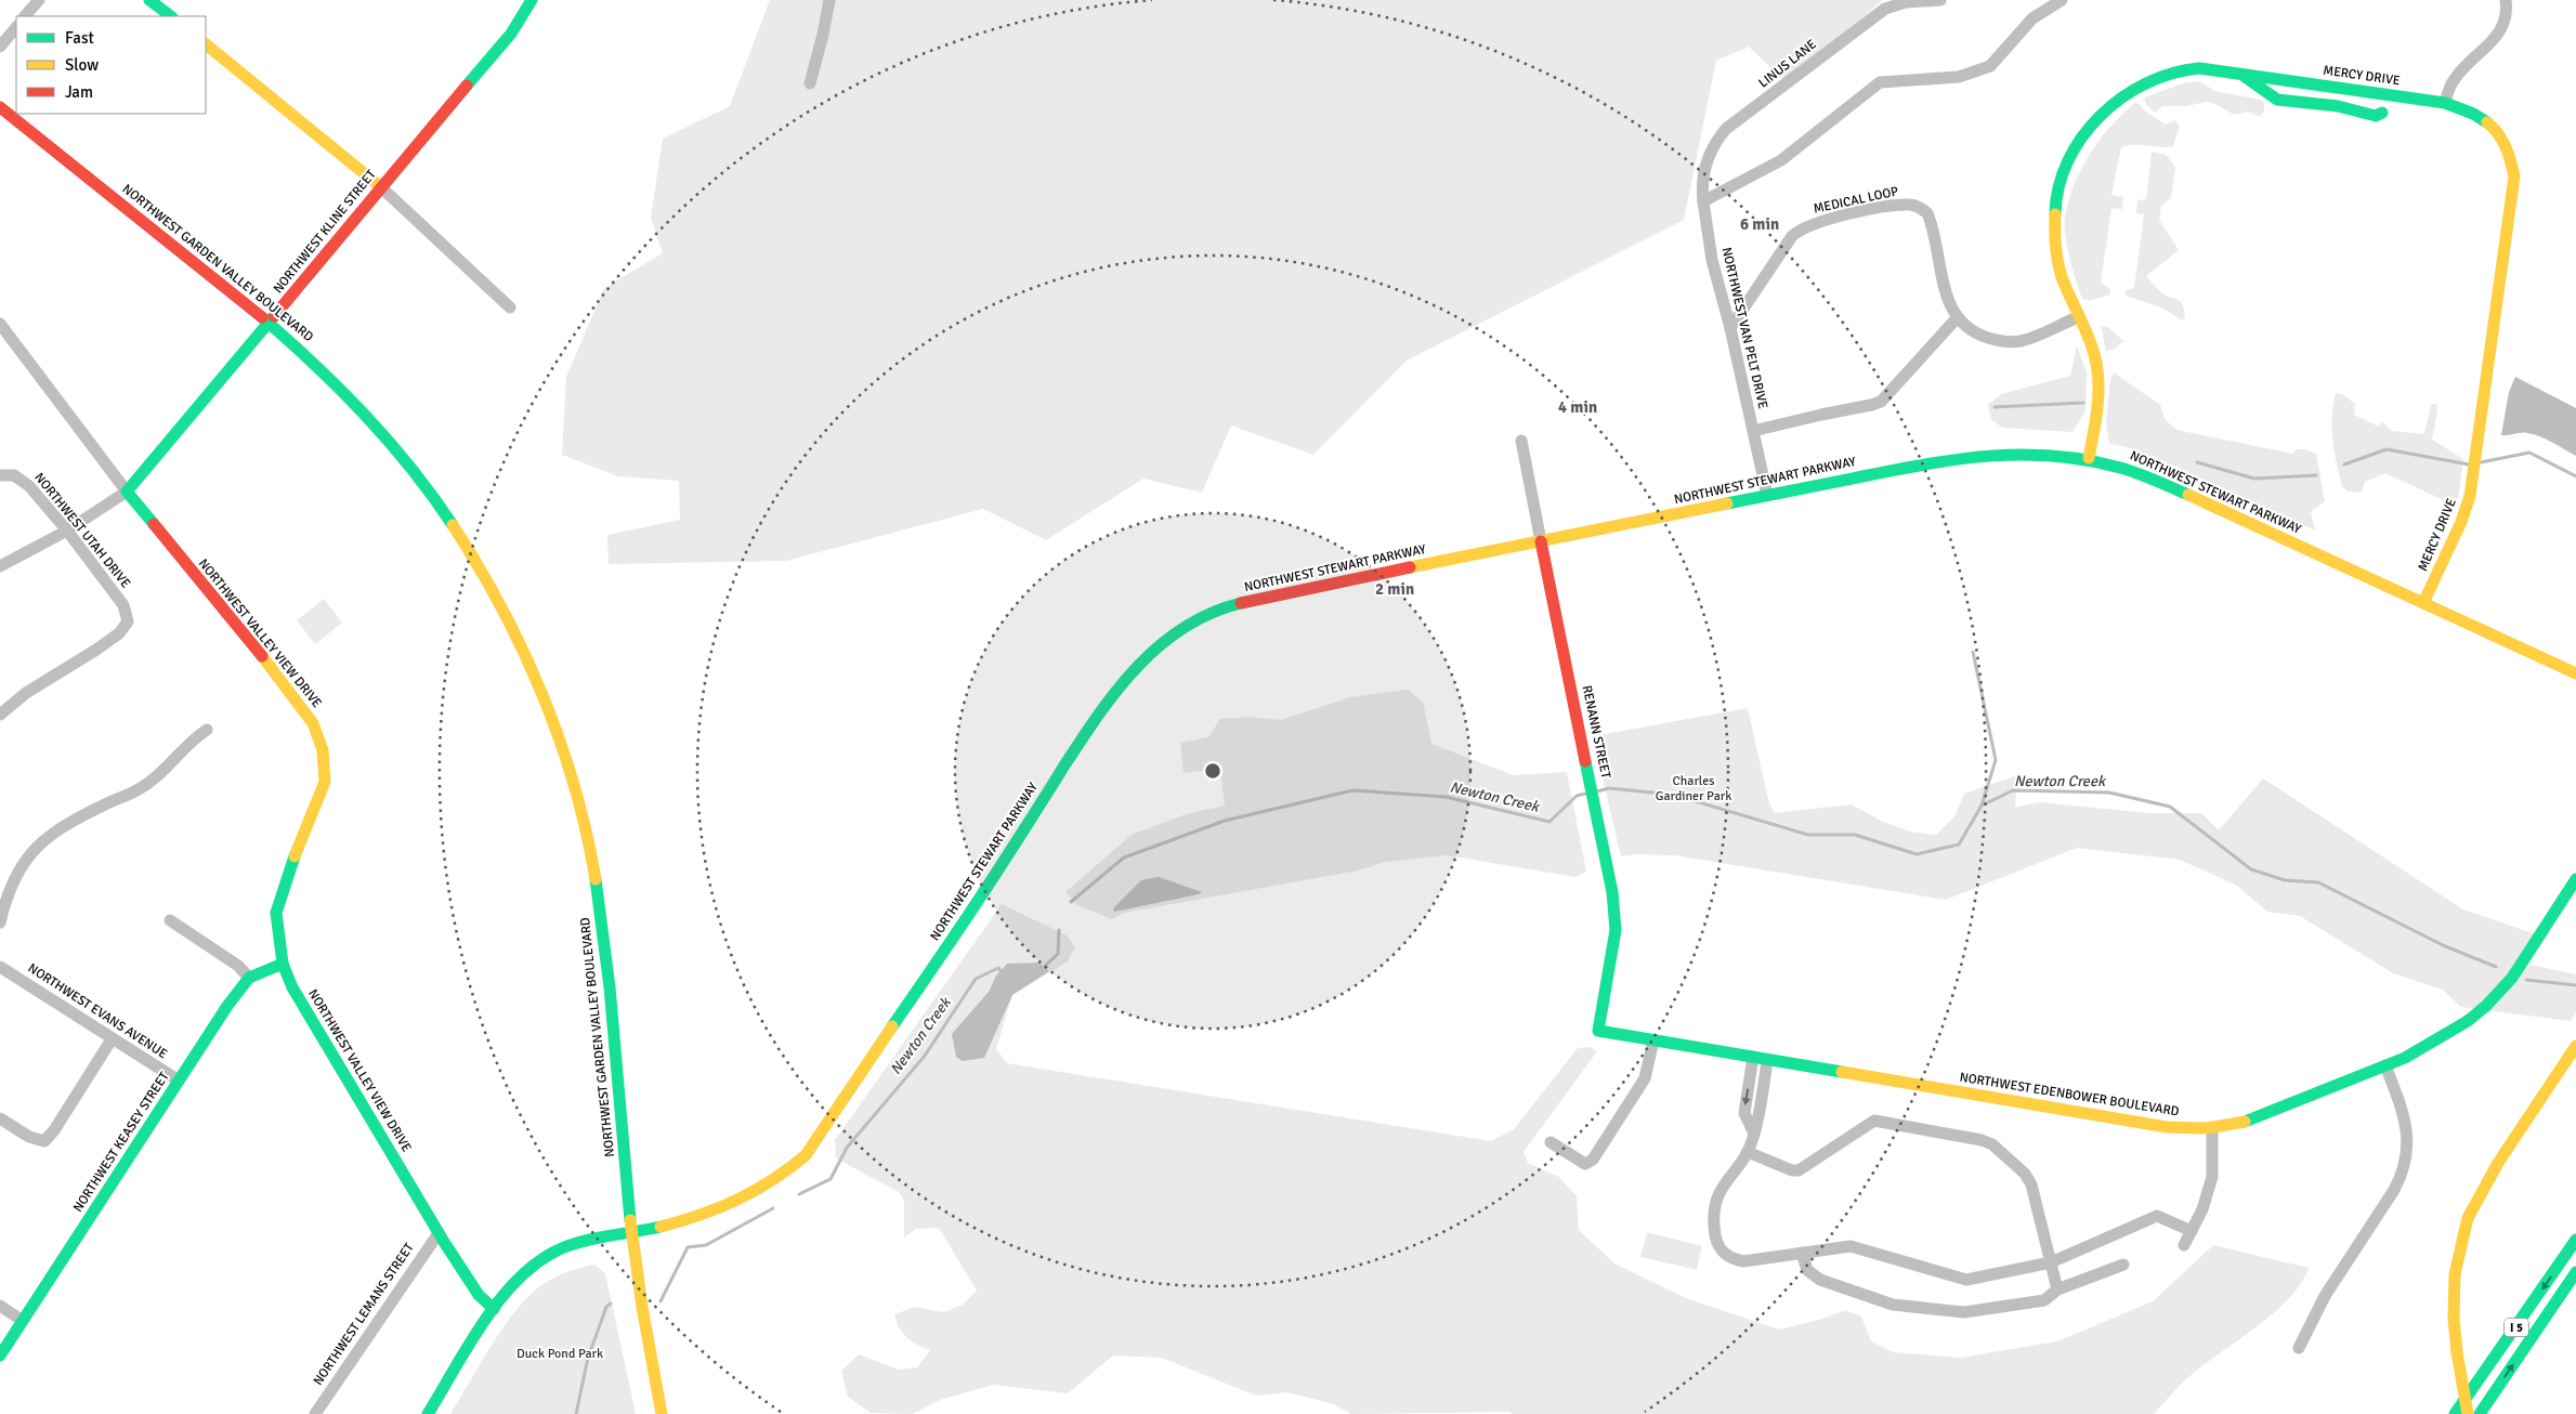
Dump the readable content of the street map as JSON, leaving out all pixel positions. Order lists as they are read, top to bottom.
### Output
{
  "streets": {
    "main road": [
      "MERCY DRIVE",
      "NORTHWEST KLINE STREET",
      "NORTHWEST GARDEN VALLEY BOULEVARD",
      "NORTHWEST STEWART PARKWAY",
      "NORTHWEST VALLEY VIEW DRIVE",
      "RENANN STREET",
      "NORTHWEST EDENBOWER BOULEVARD",
      "NORTHWEST KEASEY STREET",
      "I 5"
    ],
    "street": [
      "LINUS LANE",
      "MEDICAL LOOP",
      "NORTHWEST VAN PELT DRIVE",
      "NORTHWEST UTAH DRIVE",
      "NORTHWEST EVANS AVENUE",
      "NORTHWEST LEMANS STREET"
    ]
  },
  "crossings": [
    ["LINUS LANE", "NORTHWEST VAN PELT DRIVE"],
    ["MERCY DRIVE", "NORTHWEST STEWART PARKWAY"],
    ["MEDICAL LOOP", "NORTHWEST VAN PELT DRIVE"],
    ["NORTHWEST KLINE STREET", "NORTHWEST GARDEN VALLEY BOULEVARD"],
    ["NORTHWEST KLINE STREET", "NORTHWEST UTAH DRIVE"],
    ["NORTHWEST KLINE STREET", "NORTHWEST VALLEY VIEW DRIVE"],
    ["NORTHWEST GARDEN VALLEY BOULEVARD", "NORTHWEST STEWART PARKWAY"],
    ["NORTHWEST VAN PELT DRIVE", "NORTHWEST STEWART PARKWAY"],
    ["NORTHWEST STEWART PARKWAY", "NORTHWEST VALLEY VIEW DRIVE"],
    ["NORTHWEST STEWART PARKWAY", "RENANN STREET"],
    ["NORTHWEST VALLEY VIEW DRIVE", "NORTHWEST KEASEY STREET"],
    ["NORTHWEST VALLEY VIEW DRIVE", "NORTHWEST LEMANS STREET"],
    ["RENANN STREET", "NORTHWEST EDENBOWER BOULEVARD"],
    ["NORTHWEST EVANS AVENUE", "NORTHWEST KEASEY STREET"]
  ],
  "water": ["Newton Creek"],
  "parks": ["Charles Gardiner Park", "Duck Pond Park"],
  "legend": ["Fast", "Slow", "Jam"],
  "rings": ["6 min", "4 min", "2 min"]
}
